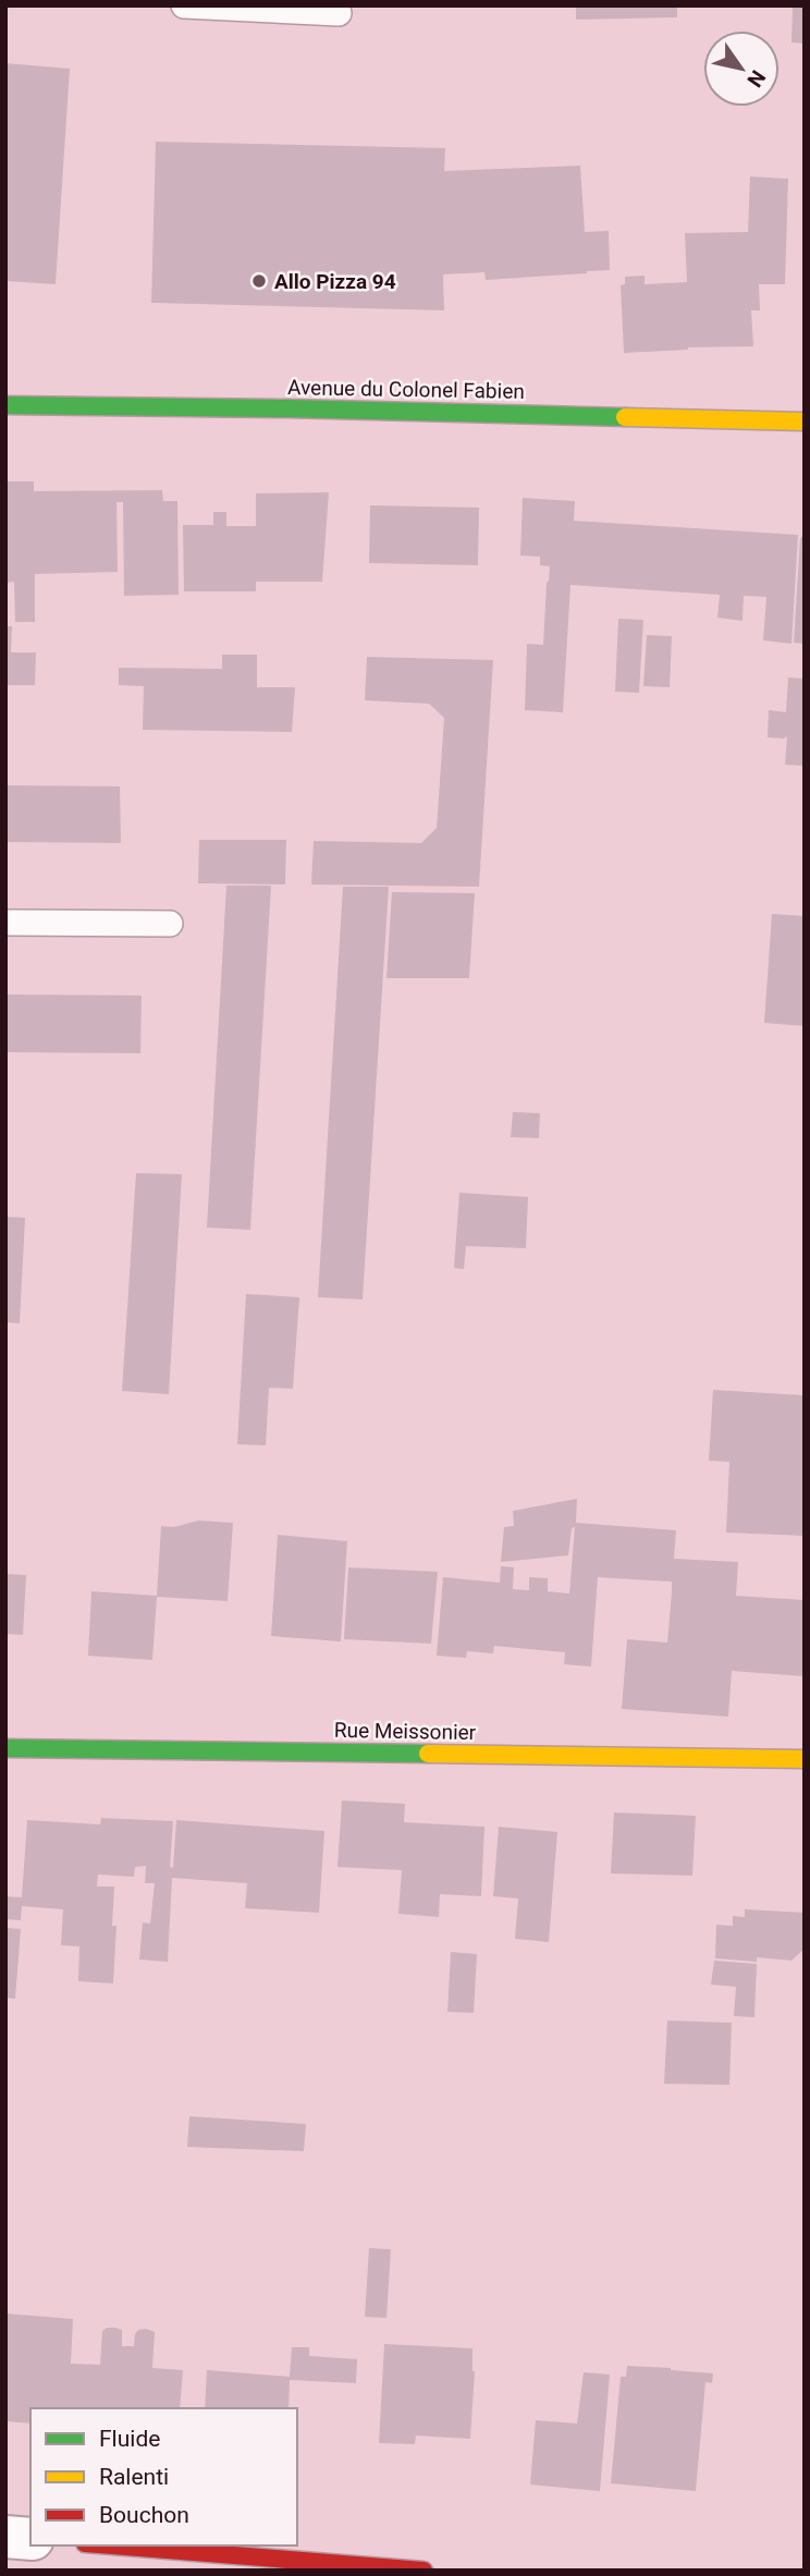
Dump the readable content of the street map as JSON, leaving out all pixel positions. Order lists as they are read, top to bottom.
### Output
{
  "streets": {
    "street": ["Avenue du Colonel Fabien", "Rue Meissonier"]
  },
  "places": ["Allo Pizza 94"],
  "legend": ["Fluide", "Ralenti", "Bouchon"],
  "north": "bottom right"
}
